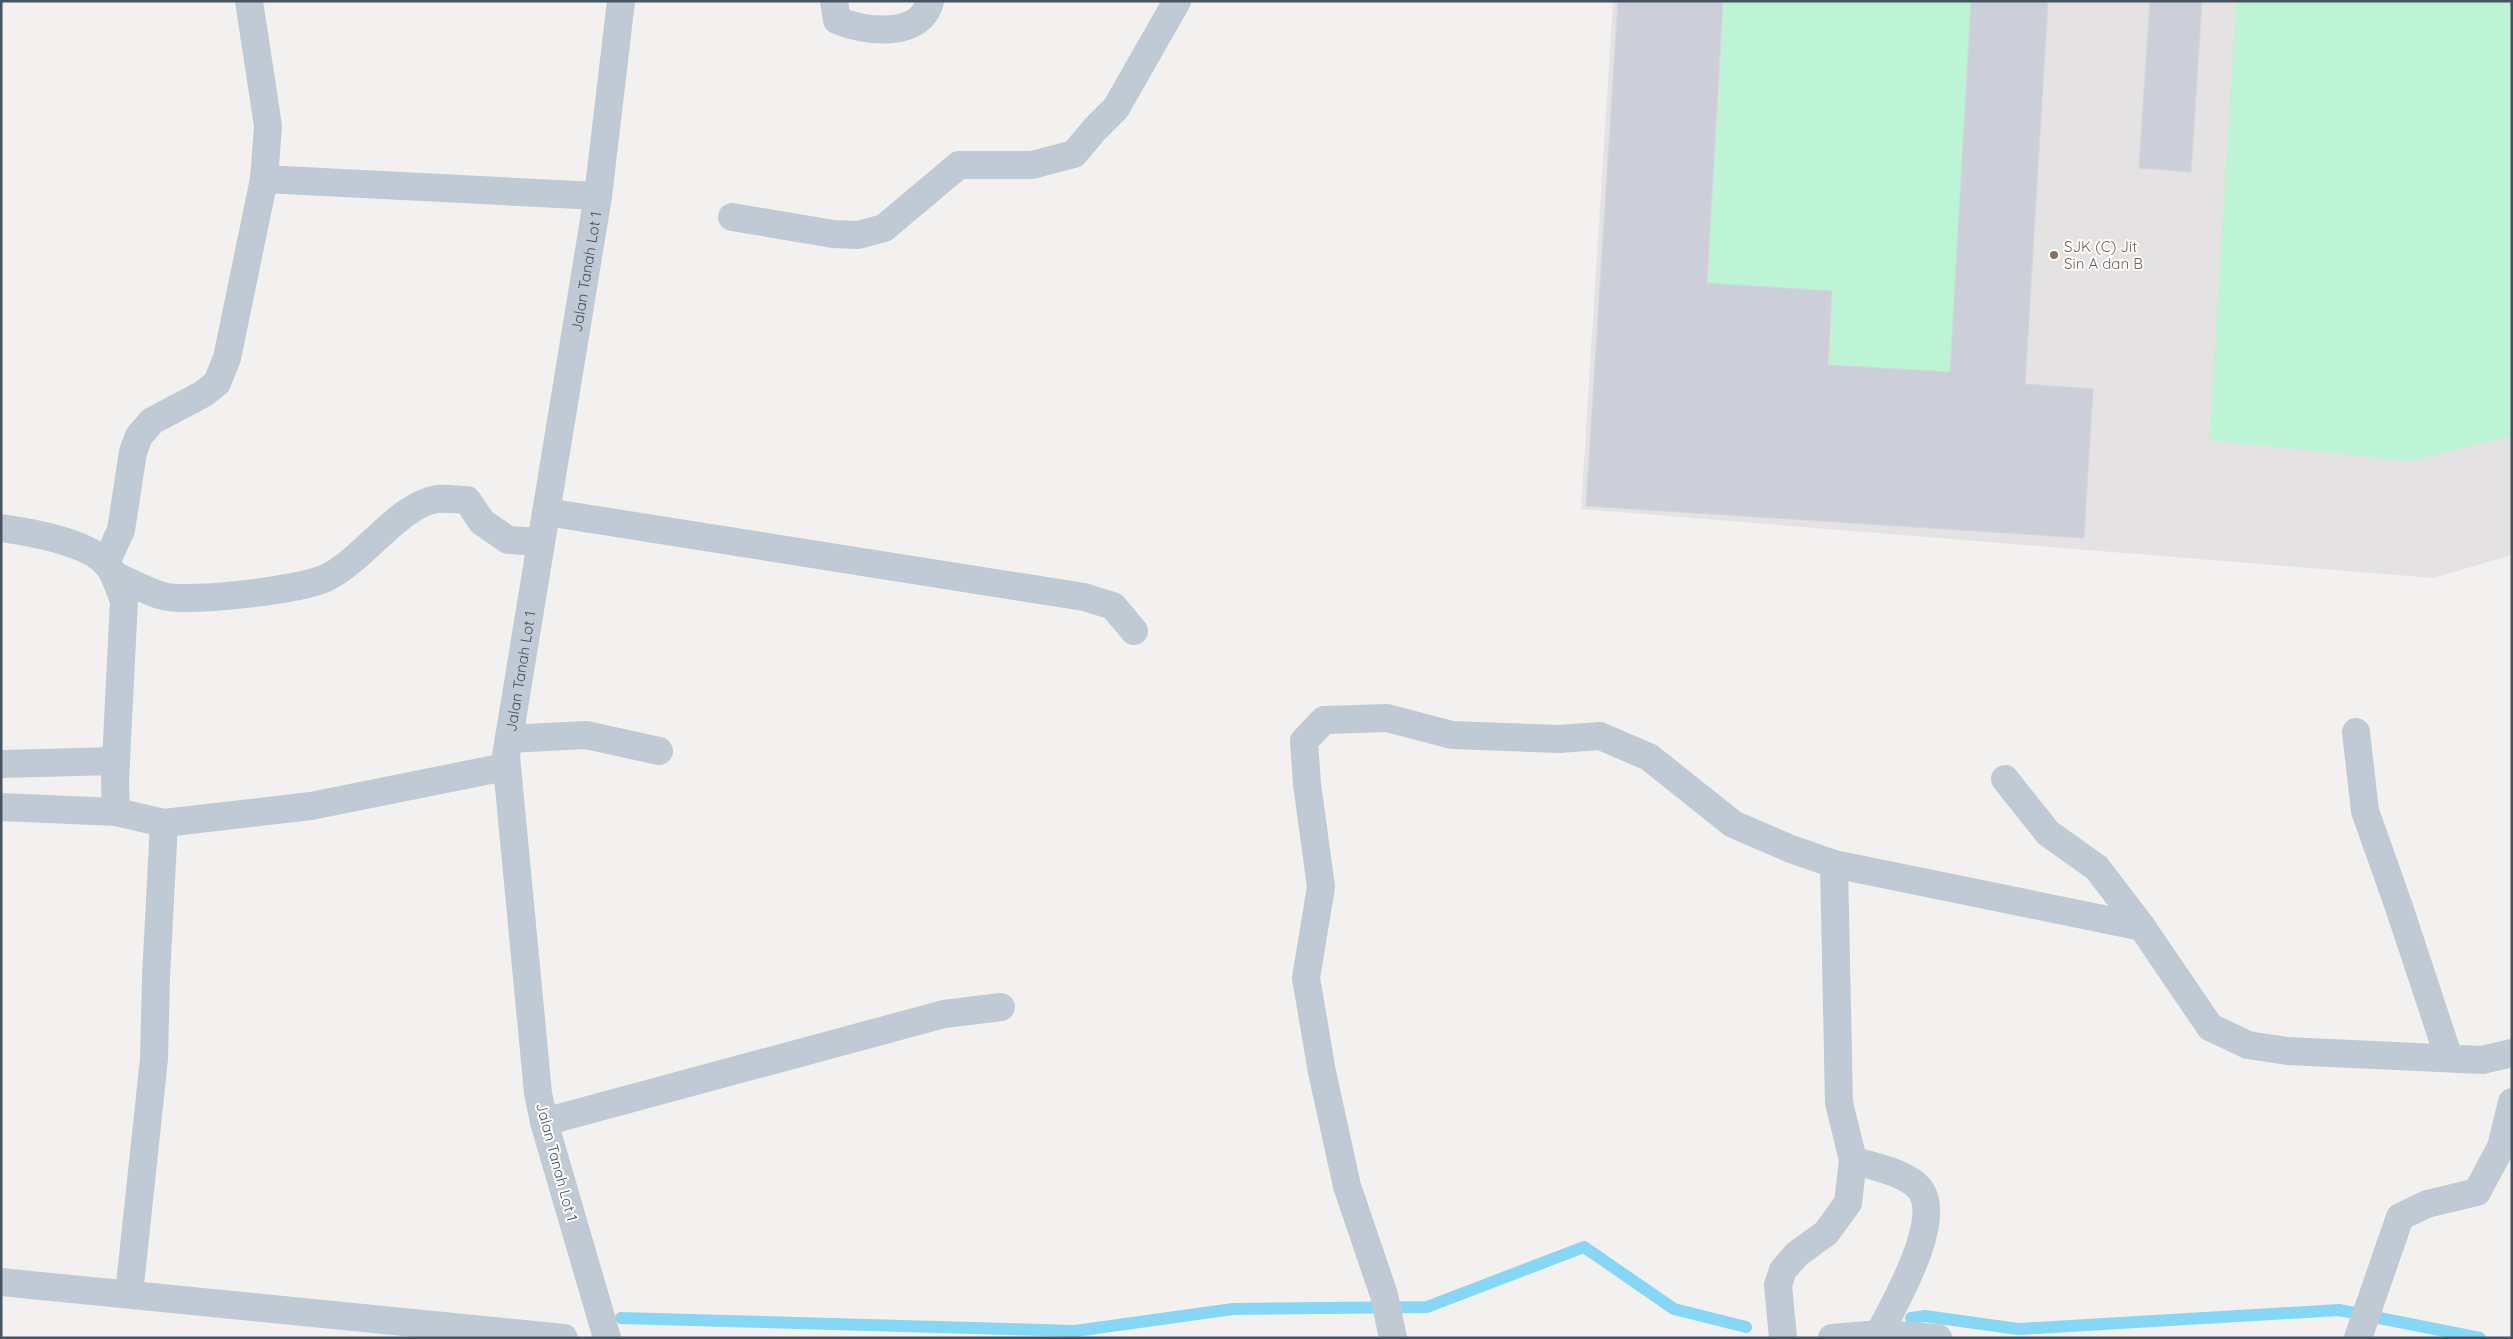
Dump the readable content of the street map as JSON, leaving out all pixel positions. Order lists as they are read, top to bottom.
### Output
{
  "streets": {
    "street": ["Jalan Tanah Lot 1"]
  },
  "places": ["SJK (C) Jit Sin A dan B"]
}
